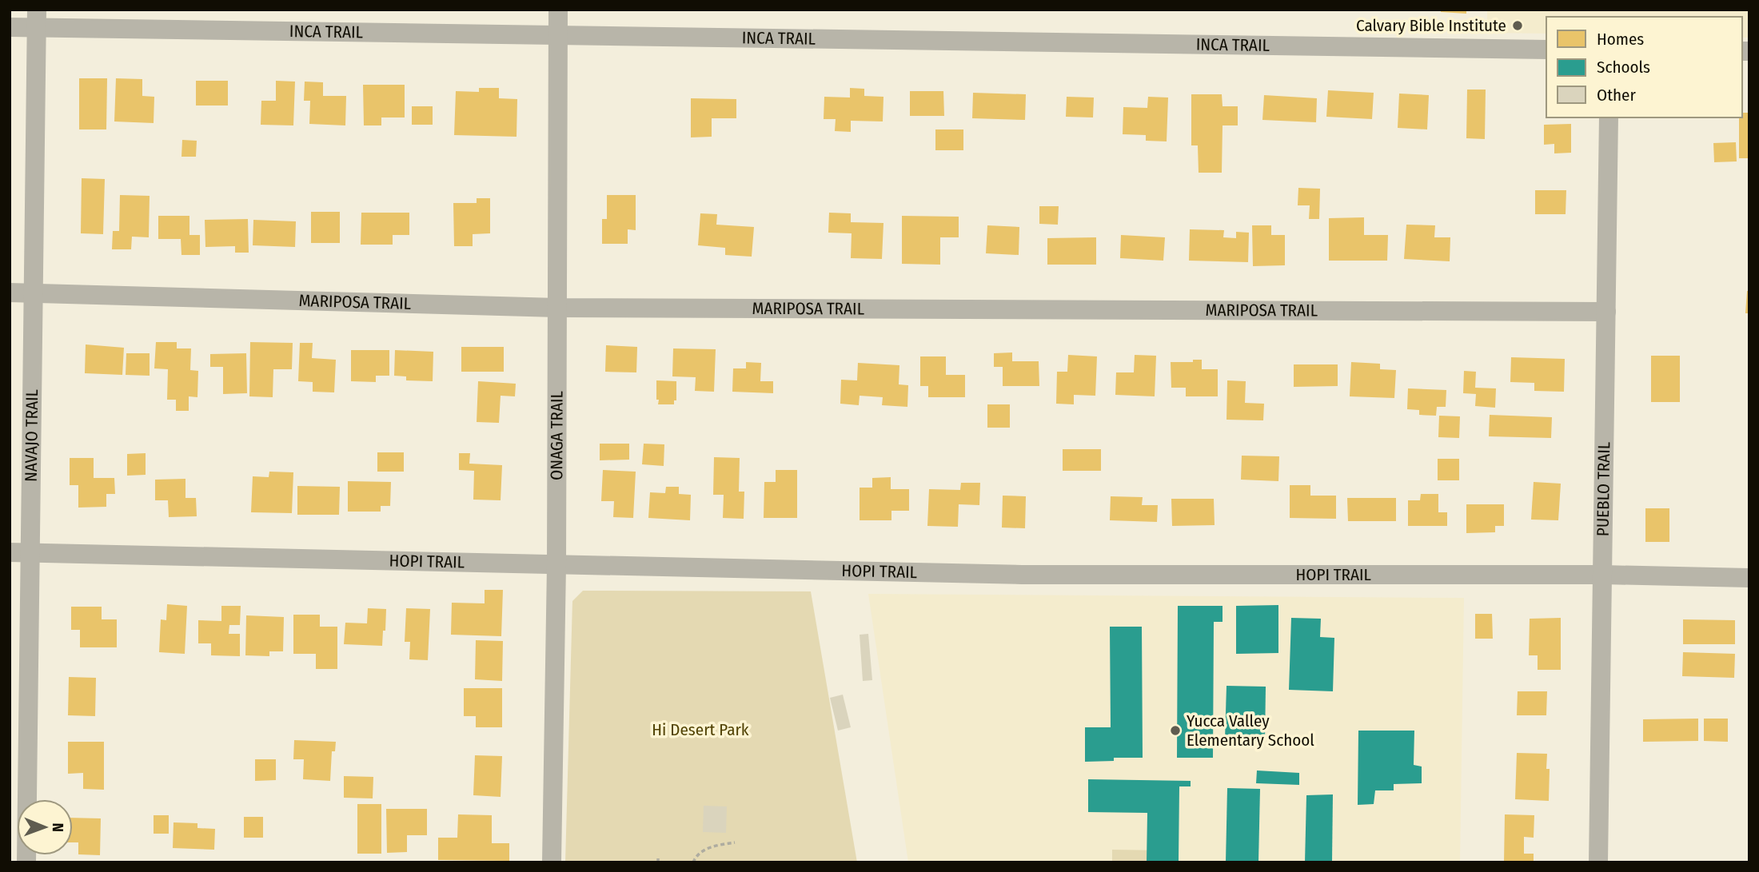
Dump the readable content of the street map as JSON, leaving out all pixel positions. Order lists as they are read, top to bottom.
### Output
{
  "streets": {
    "street": [
      "INCA TRAIL",
      "MARIPOSA TRAIL",
      "NAVAJO TRAIL",
      "ONAGA TRAIL",
      "PUEBLO TRAIL",
      "HOPI TRAIL"
    ]
  },
  "crossings": [
    ["INCA TRAIL", "NAVAJO TRAIL"],
    ["INCA TRAIL", "ONAGA TRAIL"],
    ["MARIPOSA TRAIL", "NAVAJO TRAIL"],
    ["MARIPOSA TRAIL", "ONAGA TRAIL"],
    ["MARIPOSA TRAIL", "PUEBLO TRAIL"],
    ["NAVAJO TRAIL", "HOPI TRAIL"],
    ["ONAGA TRAIL", "HOPI TRAIL"],
    ["PUEBLO TRAIL", "HOPI TRAIL"]
  ],
  "parks": ["Hi Desert Park"],
  "places": ["Calvary Bible Institute", "Yucca Valley Elementary School"],
  "legend": ["Homes", "Schools", "Other"],
  "north": "right"
}
